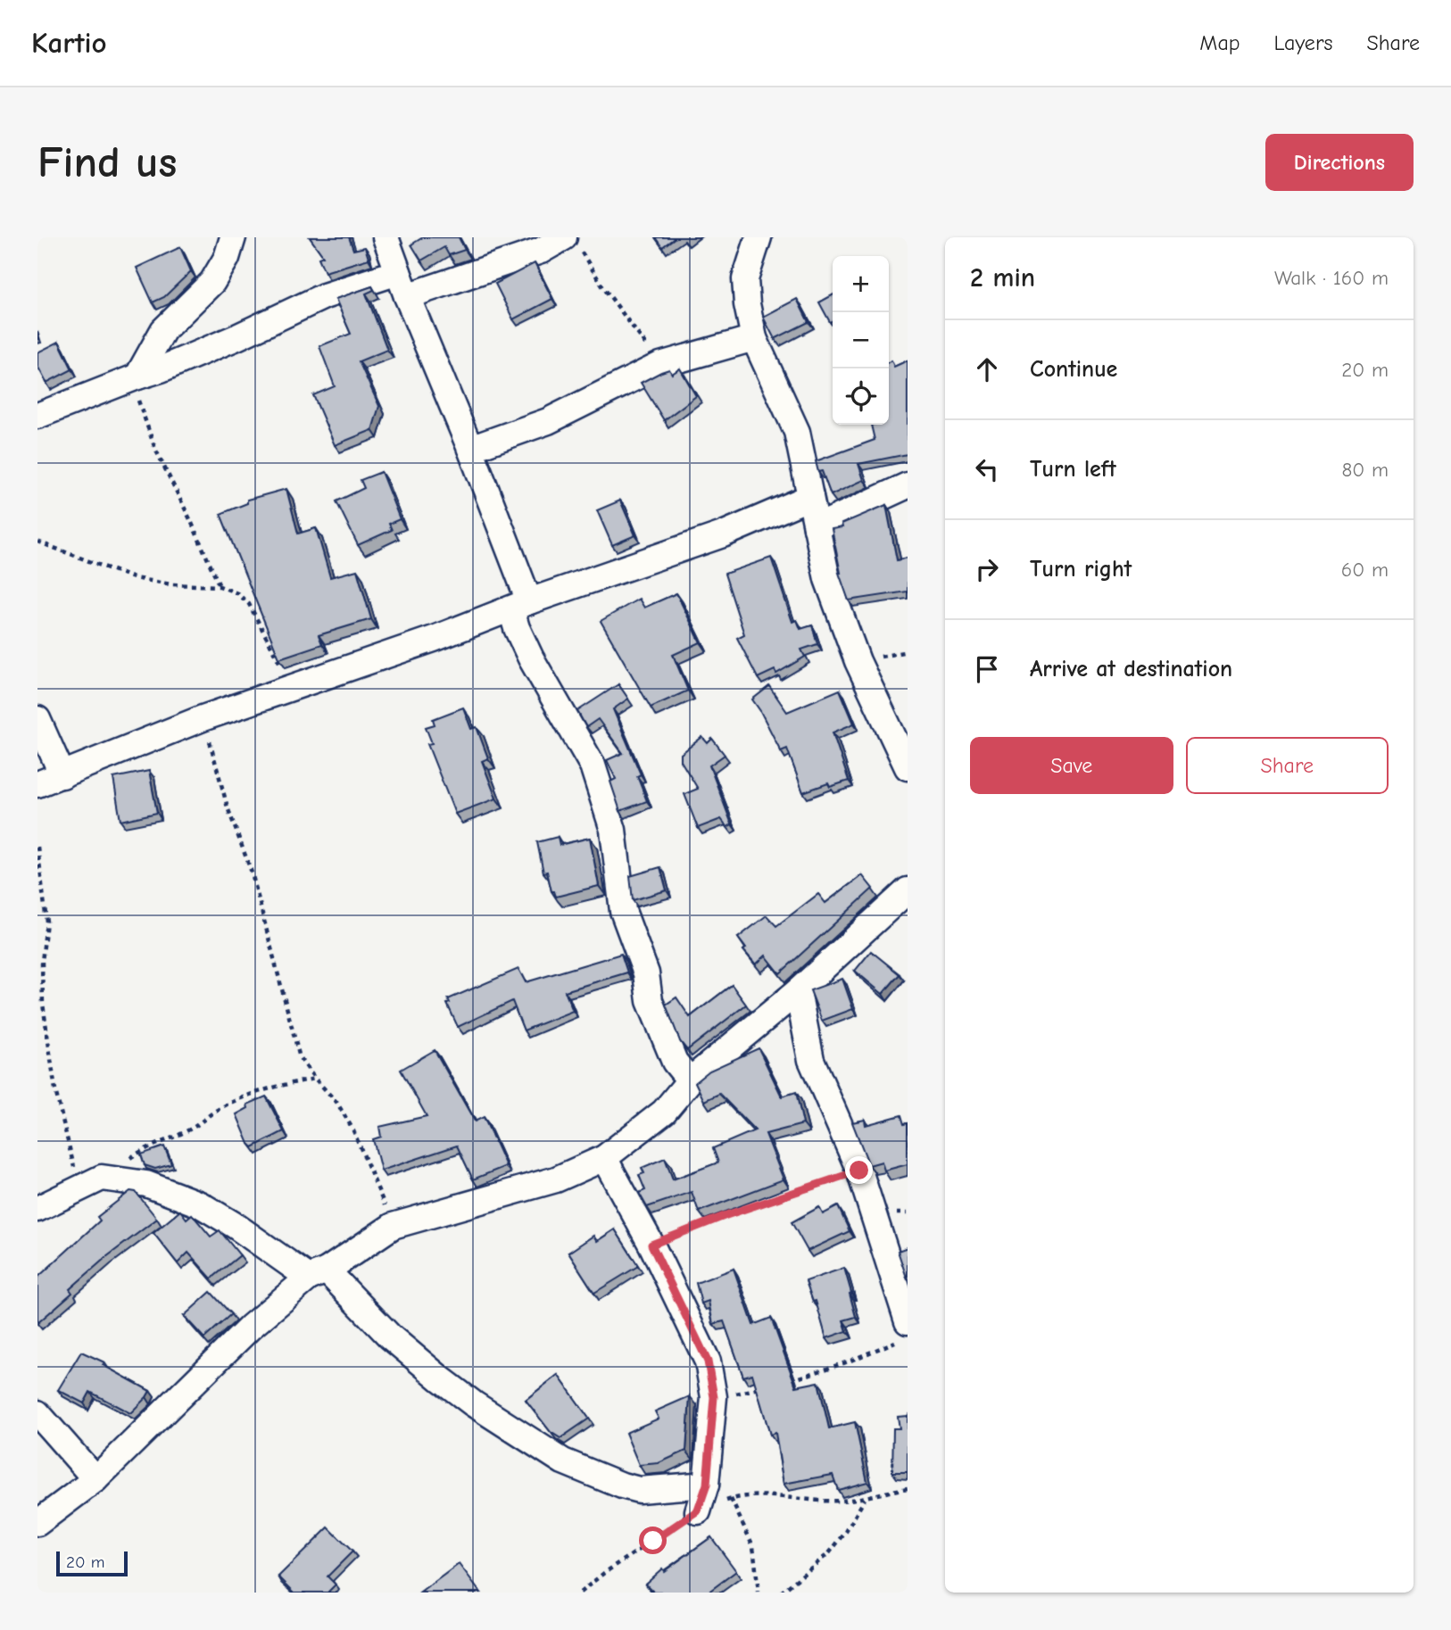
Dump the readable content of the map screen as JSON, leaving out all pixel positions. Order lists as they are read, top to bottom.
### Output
{
  "scale_bar": "20 m",
  "page": {
    "header": "Kartio",
    "nav": ["Map", "Layers", "Share"],
    "buttons": [
      "Directions",
      ["Save", "Share"]
    ],
    "title": "Find us",
    "heading": ["2 min", "Walk · 160 m"],
    "map_buttons": ["+", "−"],
    "list": [
      ["Continue", "20 m"],
      ["Turn left", "80 m"],
      ["Turn right", "60 m"],
      "Arrive at destination"
    ],
    "scale": "20 m"
  }
}
